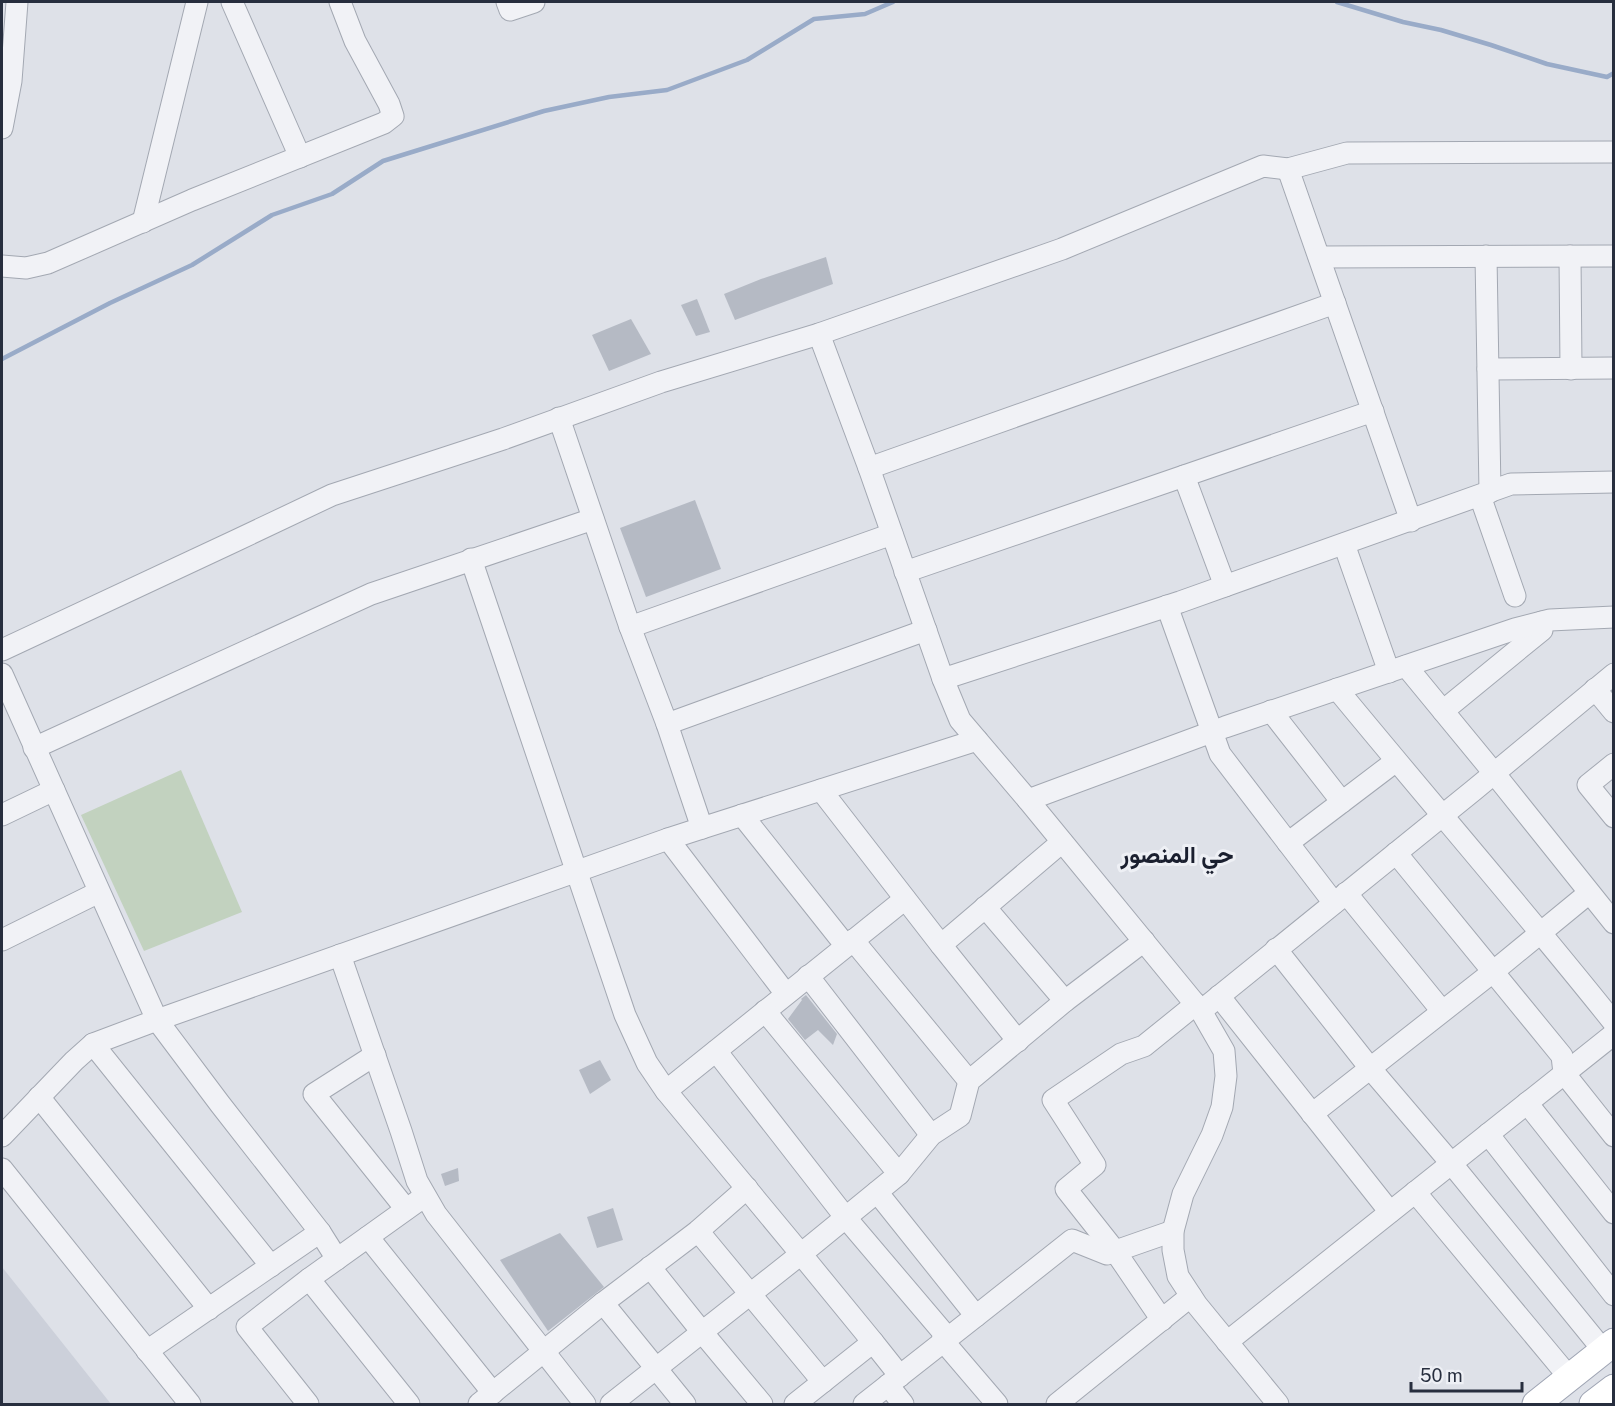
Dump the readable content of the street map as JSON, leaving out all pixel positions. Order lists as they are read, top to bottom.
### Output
{
  "districts": ["حي المنصور"],
  "scale_bar": "50 m"
}
